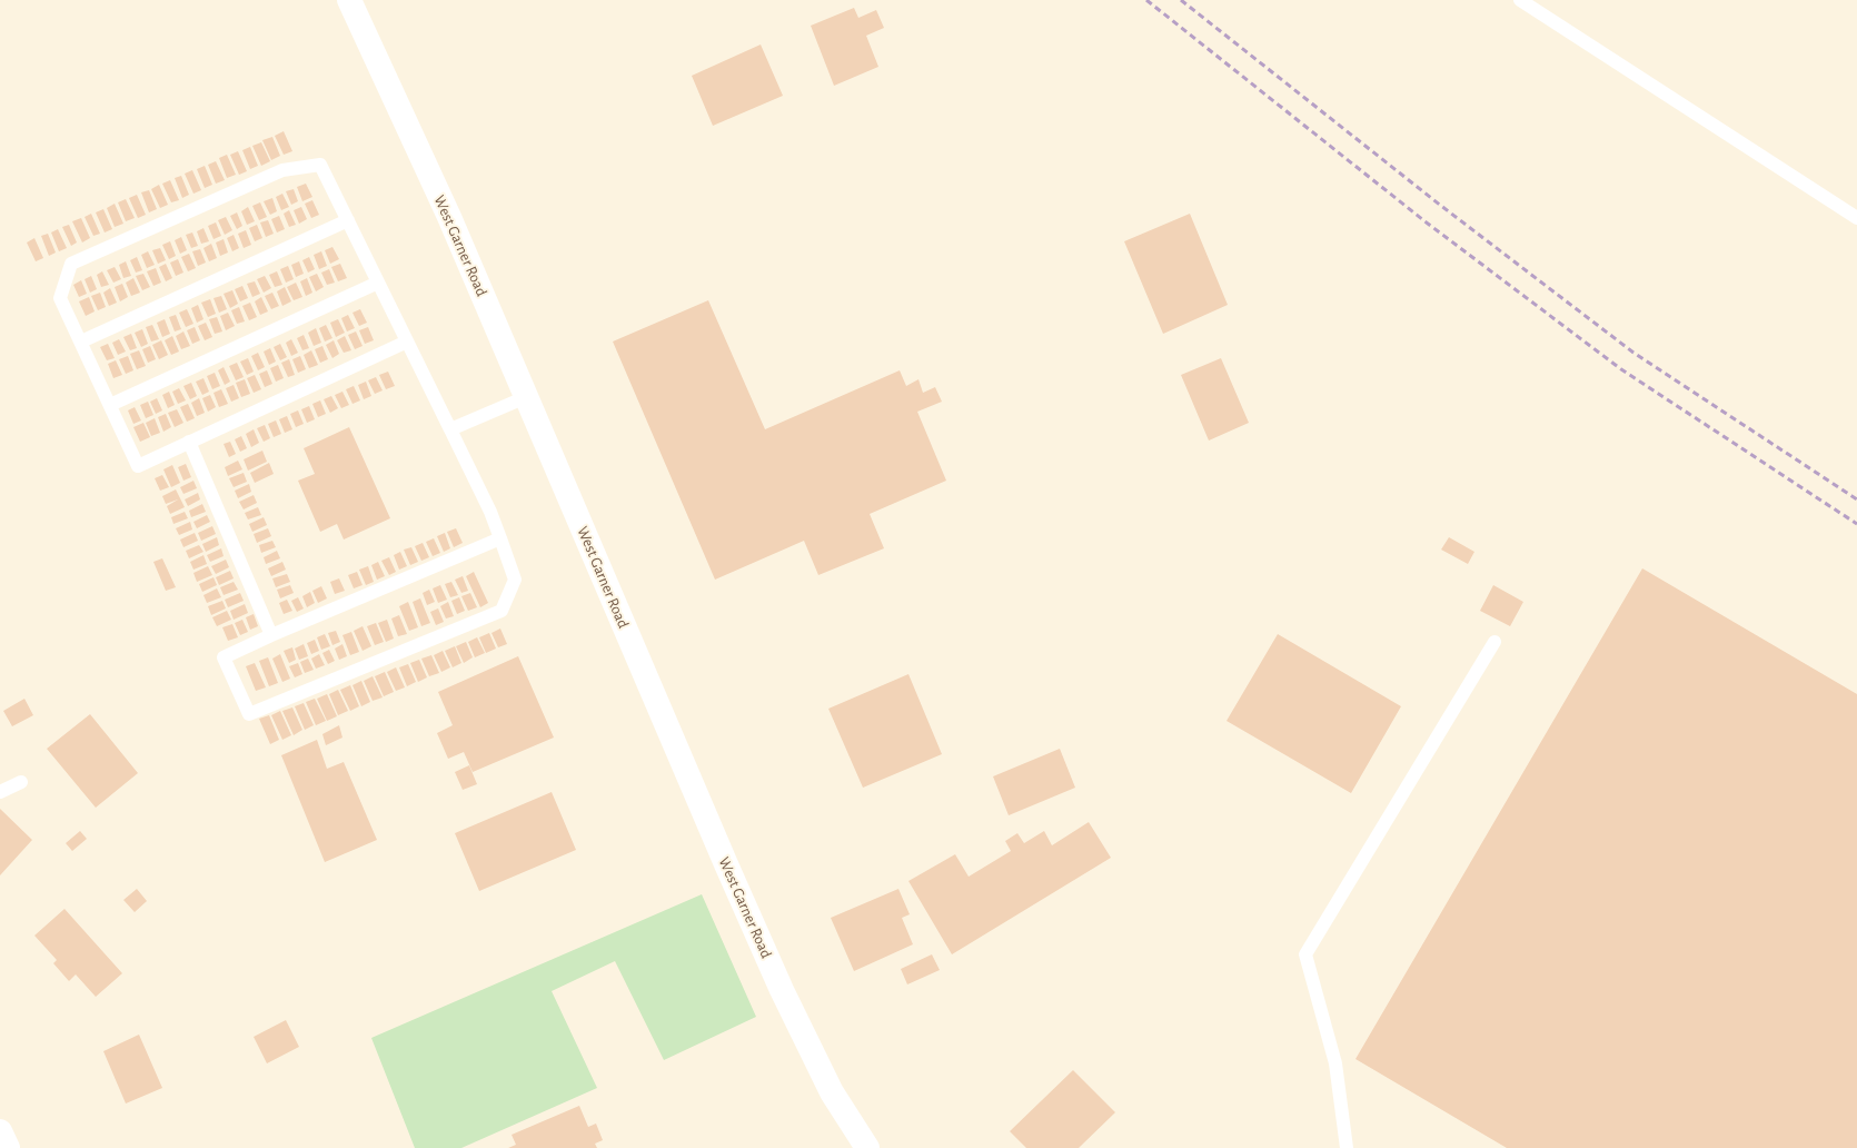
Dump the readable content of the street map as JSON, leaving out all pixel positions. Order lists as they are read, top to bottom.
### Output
{
  "streets": {
    "main road": ["West Garner Road"]
  }
}
